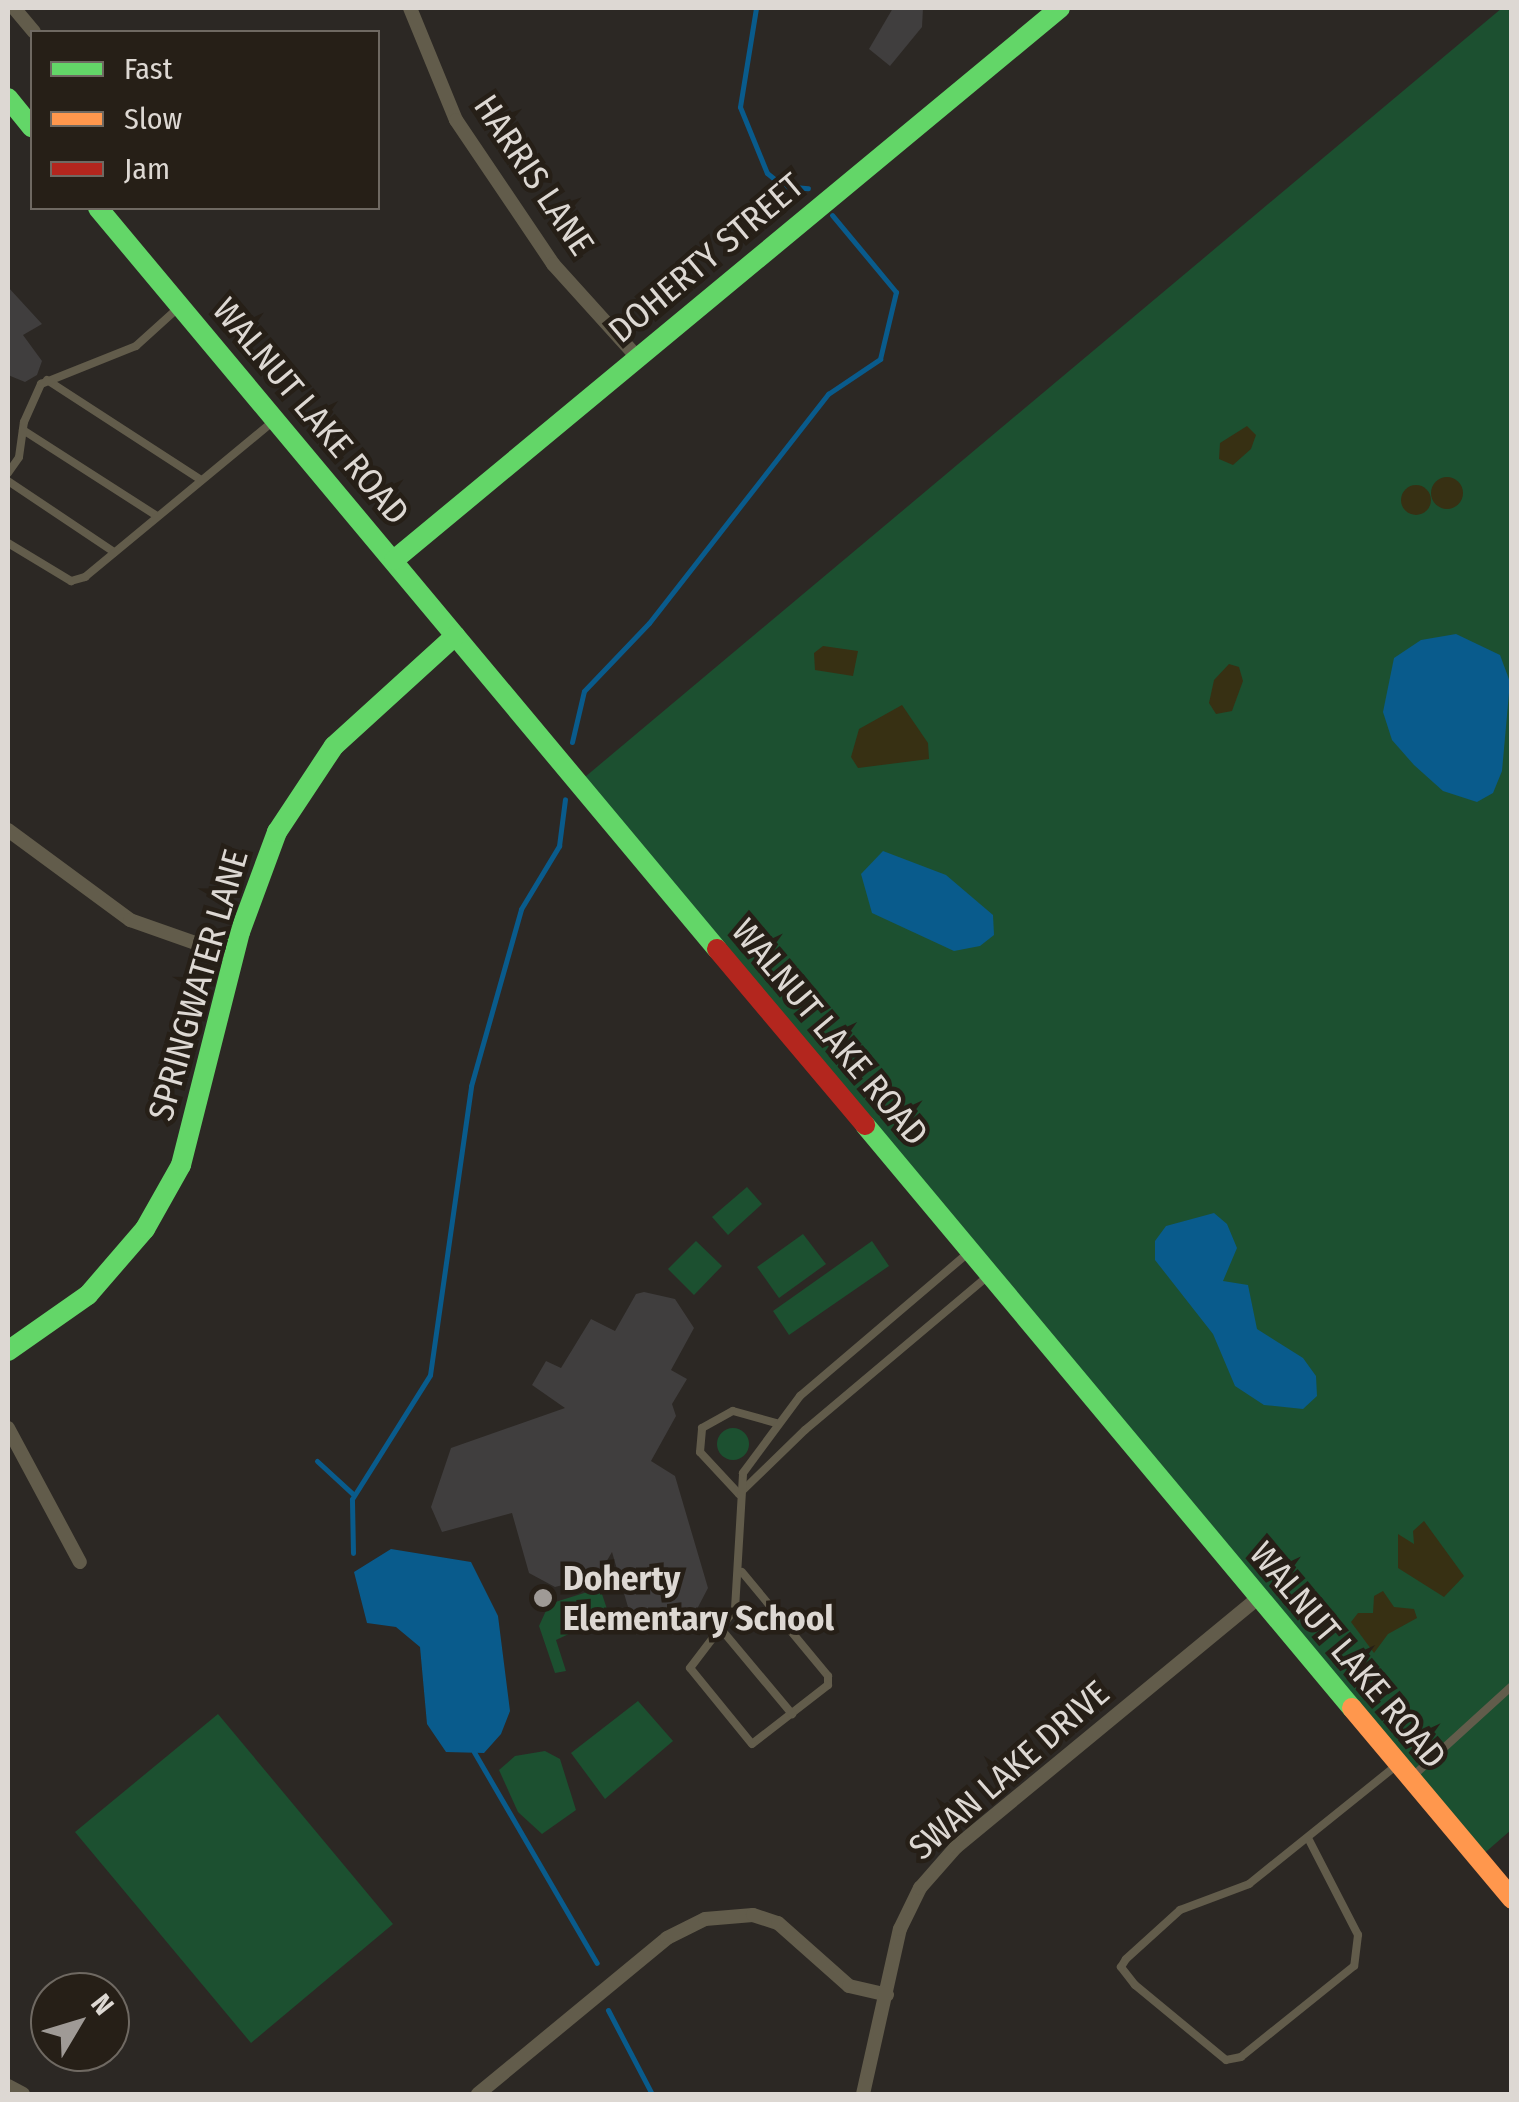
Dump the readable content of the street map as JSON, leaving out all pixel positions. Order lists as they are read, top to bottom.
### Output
{
  "streets": {
    "street": [
      "HARRIS LANE",
      "DOHERTY STREET",
      "WALNUT LAKE ROAD",
      "SPRINGWATER LANE",
      "SWAN LAKE DRIVE"
    ]
  },
  "crossings": [
    ["HARRIS LANE", "DOHERTY STREET"],
    ["DOHERTY STREET", "WALNUT LAKE ROAD"],
    ["WALNUT LAKE ROAD", "SPRINGWATER LANE"],
    ["WALNUT LAKE ROAD", "SWAN LAKE DRIVE"]
  ],
  "places": ["Doherty Elementary School"],
  "legend": ["Fast", "Slow", "Jam"],
  "north": "top right"
}
